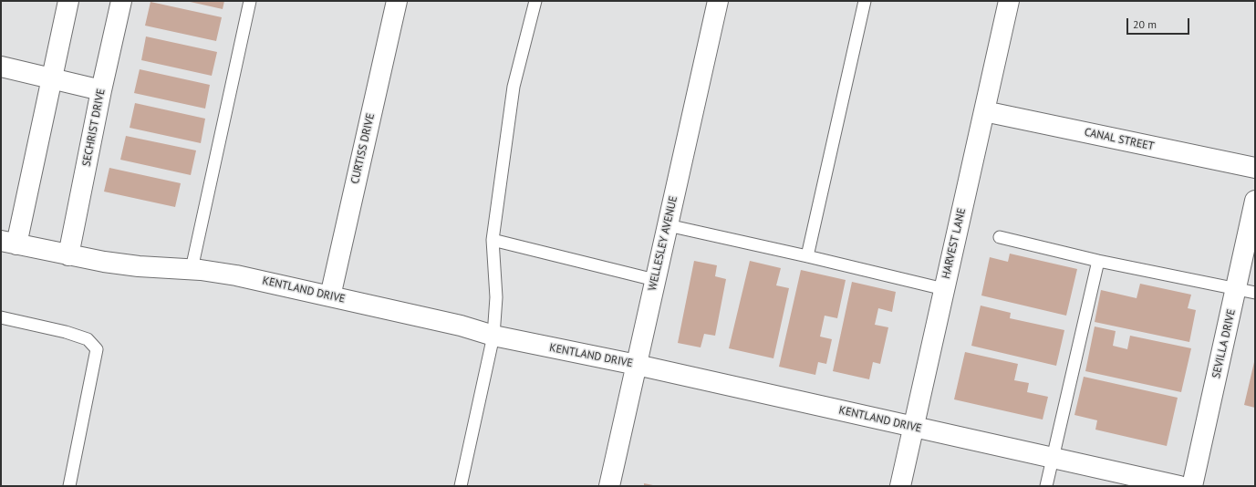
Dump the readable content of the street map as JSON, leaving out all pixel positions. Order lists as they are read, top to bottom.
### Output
{
  "streets": {
    "street": [
      "SECHRIST DRIVE",
      "CANAL STREET",
      "CURTISS DRIVE",
      "WELLESLEY AVENUE",
      "HARVEST LANE",
      "KENTLAND DRIVE",
      "SEVILLA DRIVE"
    ]
  },
  "crossings": [
    ["SECHRIST DRIVE", "KENTLAND DRIVE"],
    ["CANAL STREET", "HARVEST LANE"],
    ["CURTISS DRIVE", "KENTLAND DRIVE"],
    ["WELLESLEY AVENUE", "KENTLAND DRIVE"],
    ["HARVEST LANE", "KENTLAND DRIVE"]
  ],
  "scale_bar": "20 m"
}
